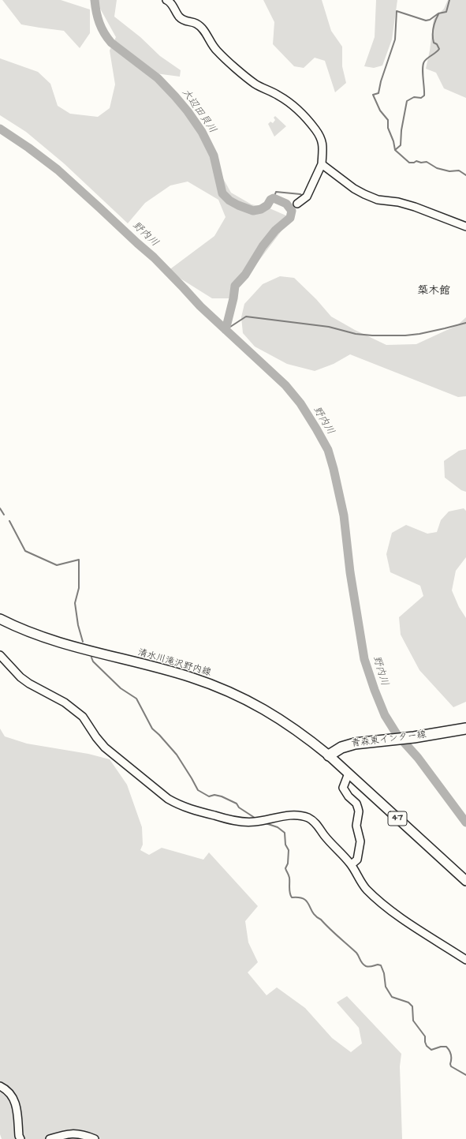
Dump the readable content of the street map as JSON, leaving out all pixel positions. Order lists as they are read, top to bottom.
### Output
{
  "streets": {
    "highway": ["青森東インター線"],
    "main road": ["清水川滝沢野内線", "47"]
  },
  "crossings": [
    ["清水川滝沢野内線", "青森東インター線"],
    ["清水川滝沢野内線", "47"],
    ["青森東インター線", "47"]
  ],
  "districts": ["築木館"],
  "water": ["大辺田貝川", "野内川"]
}
